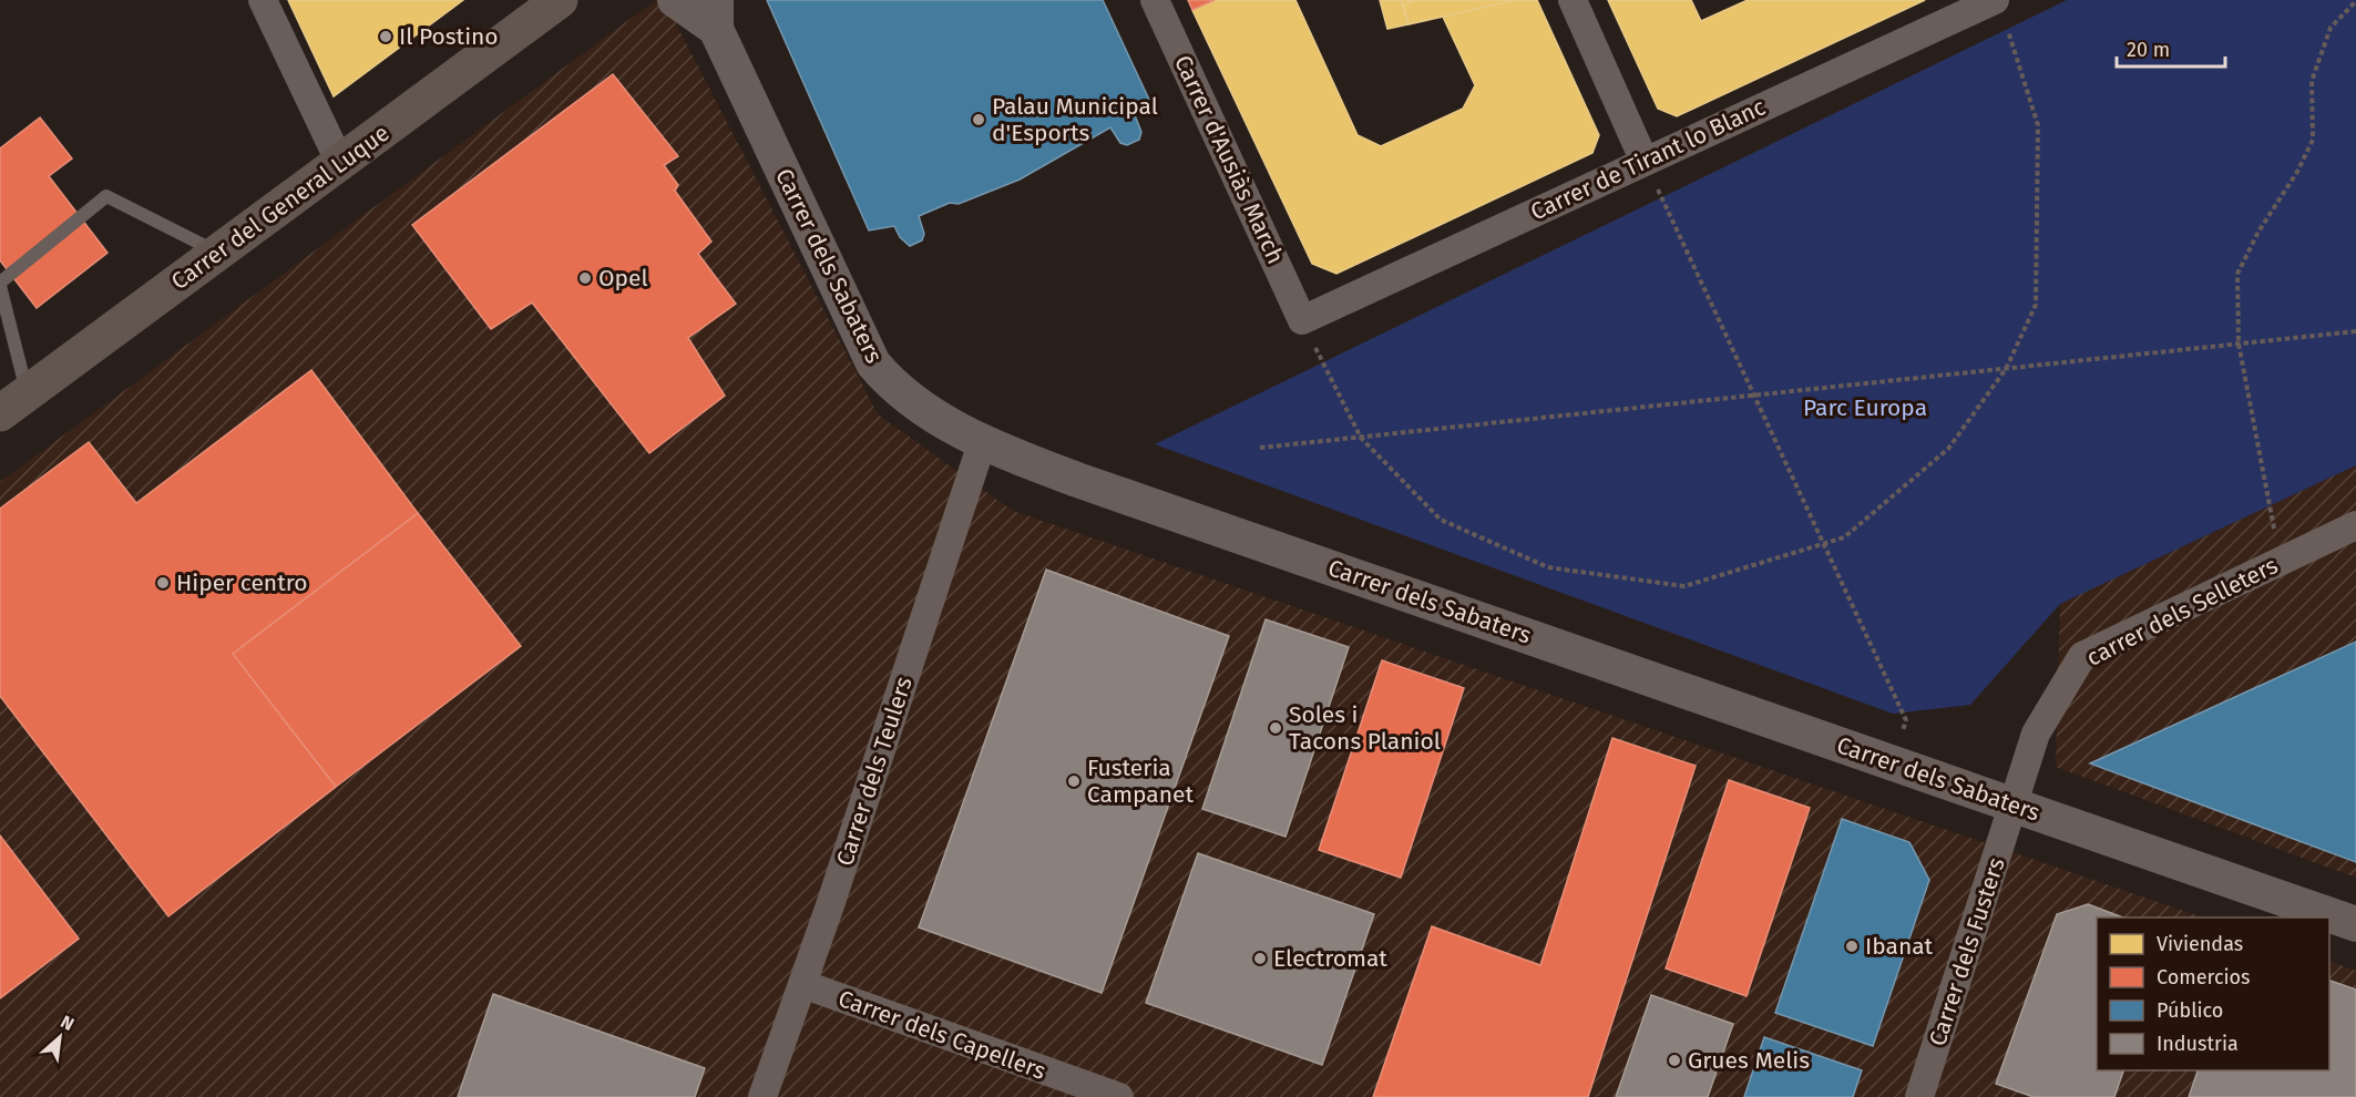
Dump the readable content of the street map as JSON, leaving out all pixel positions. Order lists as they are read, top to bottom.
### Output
{
  "streets": {
    "main road": ["Carrer del General Luque"],
    "street": [
      "Carrer d'Ausiàs March",
      "Carrer de Tirant lo Blanc",
      "Carrer dels Sabaters",
      "carrer dels Selleters",
      "Carrer dels Teulers",
      "Carrer dels Fusters",
      "Carrer dels Capellers"
    ]
  },
  "crossings": [
    ["Carrer d'Ausiàs March", "Carrer de Tirant lo Blanc"],
    ["Carrer dels Sabaters", "carrer dels Selleters"],
    ["Carrer dels Sabaters", "Carrer dels Teulers"],
    ["Carrer dels Sabaters", "Carrer dels Fusters"],
    ["carrer dels Selleters", "Carrer dels Fusters"],
    ["Carrer dels Teulers", "Carrer dels Capellers"]
  ],
  "parks": ["Parc Europa"],
  "places": [
    "Il Postino",
    "Palau Municipal d'Esports",
    "Opel",
    "Hiper centro",
    "Soles i Tacons Planiol",
    "Fusteria Campanet",
    "Ibanat",
    "Electromat",
    "Grues Melis"
  ],
  "legend": [
    "Viviendas",
    "Comercios",
    "Público",
    "Industria"
  ],
  "scale_bar": "20 m",
  "north": "top right"
}
